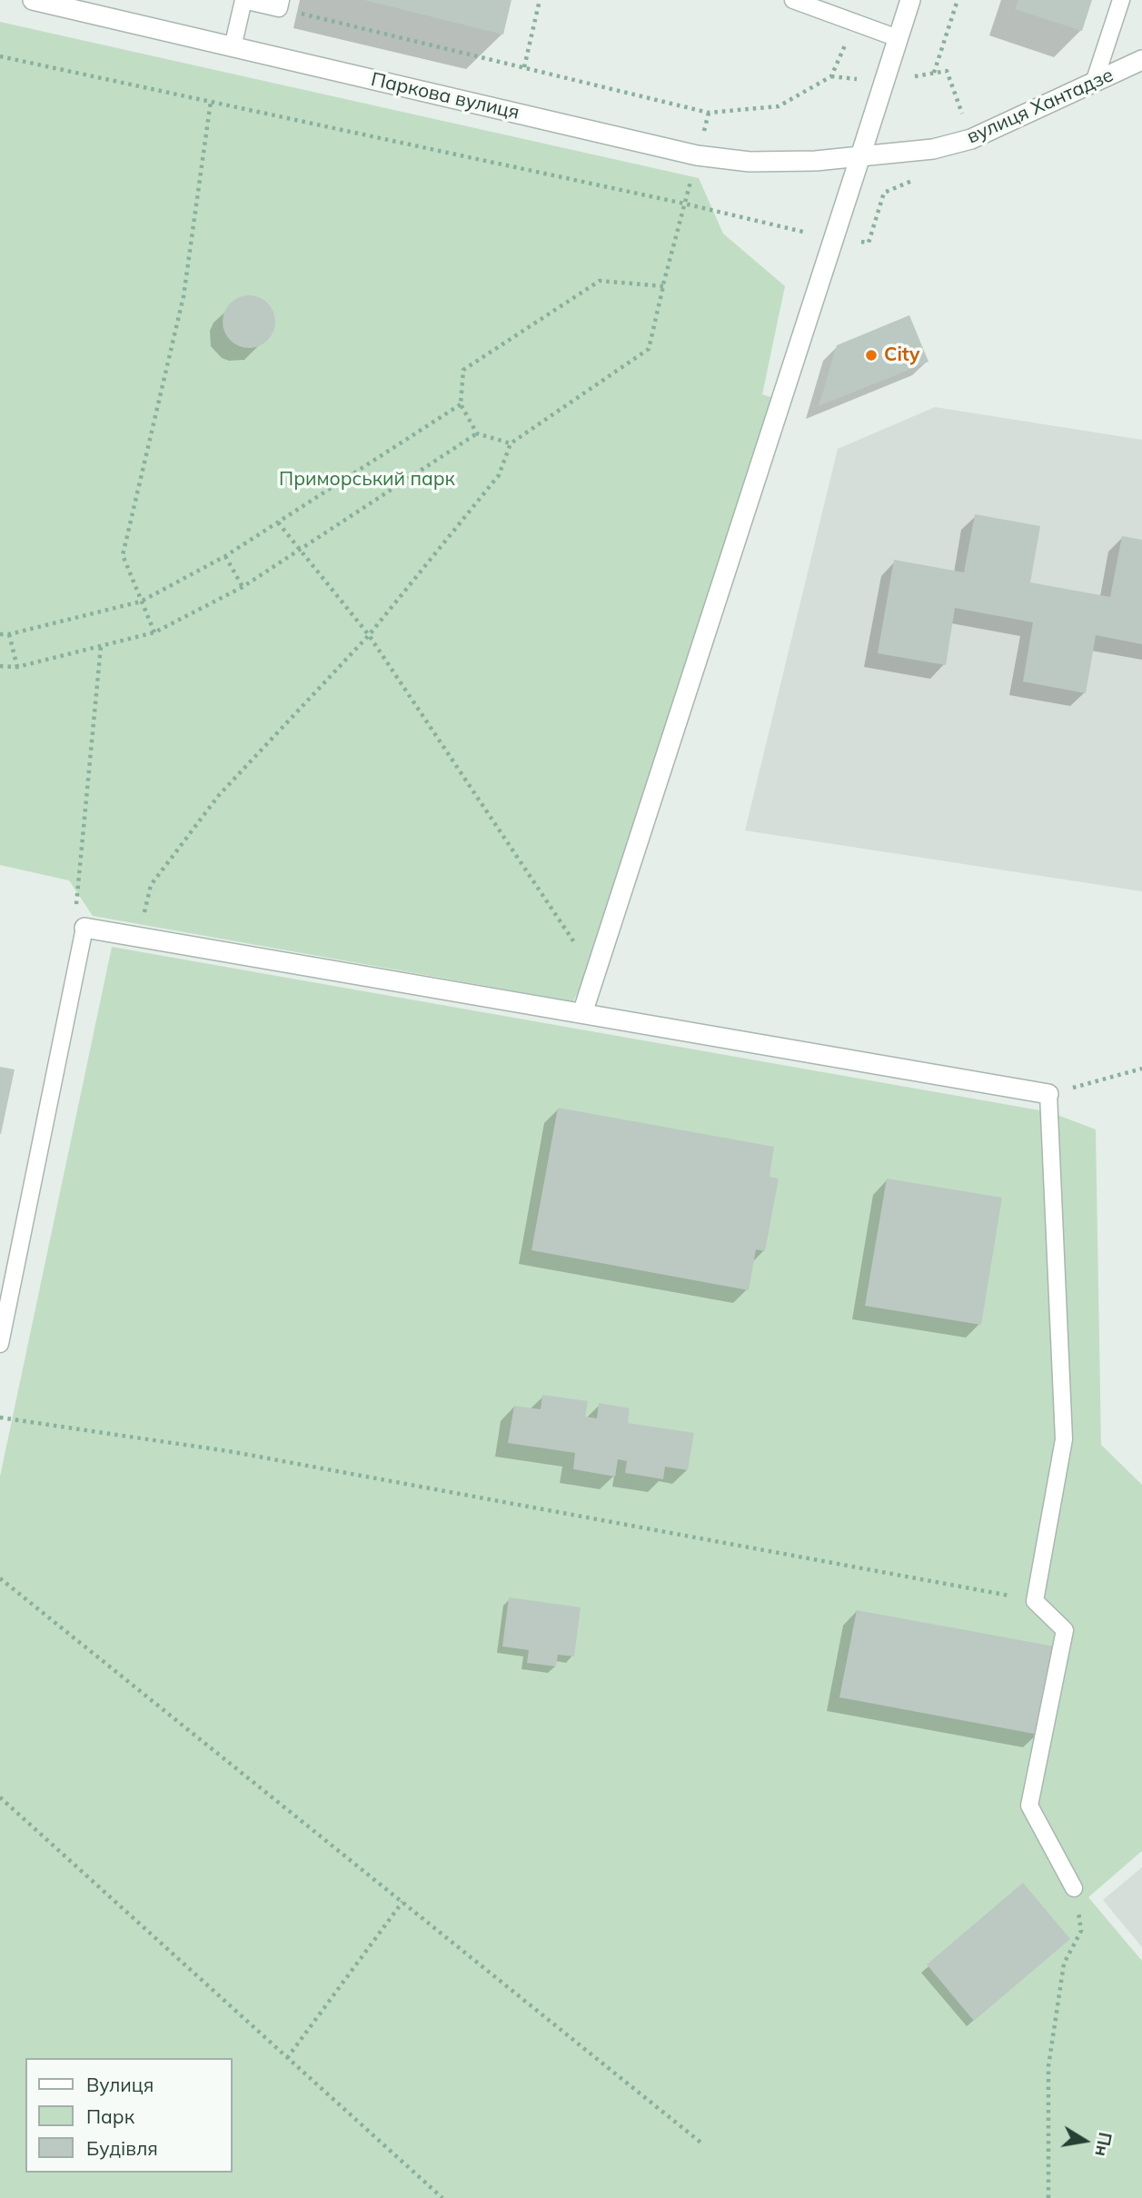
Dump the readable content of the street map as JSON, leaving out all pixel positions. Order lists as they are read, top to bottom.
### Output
{
  "streets": {
    "street": ["Паркова вулиця", "вулиця Хантадзе"]
  },
  "crossings": [
    ["Паркова вулиця", "вулиця Хантадзе"]
  ],
  "parks": ["Приморський парк"],
  "places": ["City"],
  "legend": ["Вулиця", "Парк", "Будівля"],
  "north": "right"
}
